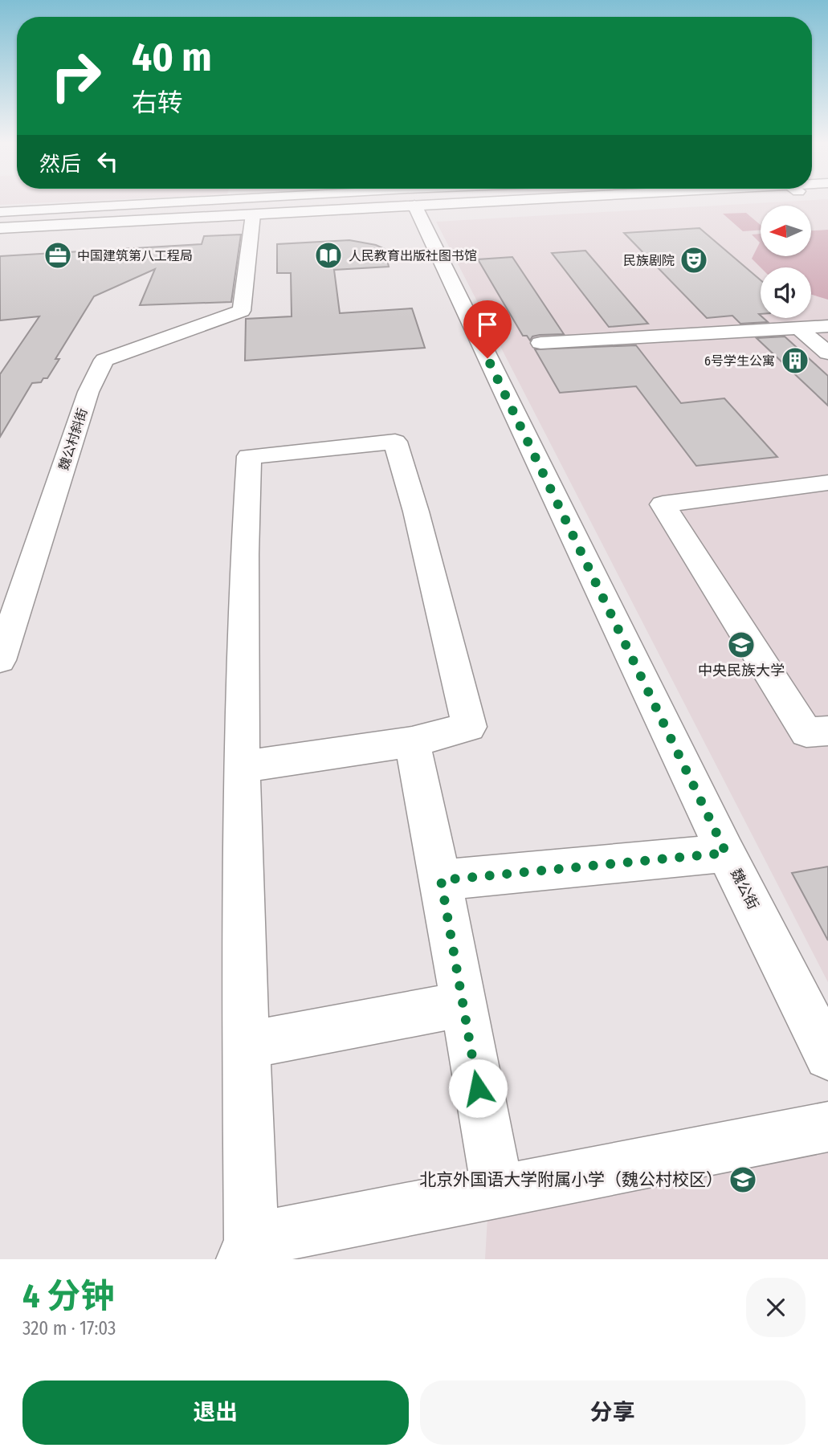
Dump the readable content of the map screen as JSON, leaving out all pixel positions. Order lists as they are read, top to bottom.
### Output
{
  "streets": {
    "street": ["魏公村斜街", "魏公街"]
  },
  "places": {
    "office": ["中国建筑第八工程局"],
    "library": ["人民教育出版社图书馆"],
    "theatre": ["民族剧院"],
    "building": ["6号学生公寓"],
    "school or university": ["中央民族大学", "北京外国语大学附属小学（魏公村校区）"]
  },
  "north": "left",
  "page": {
    "turn": ["40 m", "右转"],
    "then": "然后",
    "heading": ["4 分钟", "320 m · 17:03"],
    "buttons": ["退出", "分享"]
  }
}
